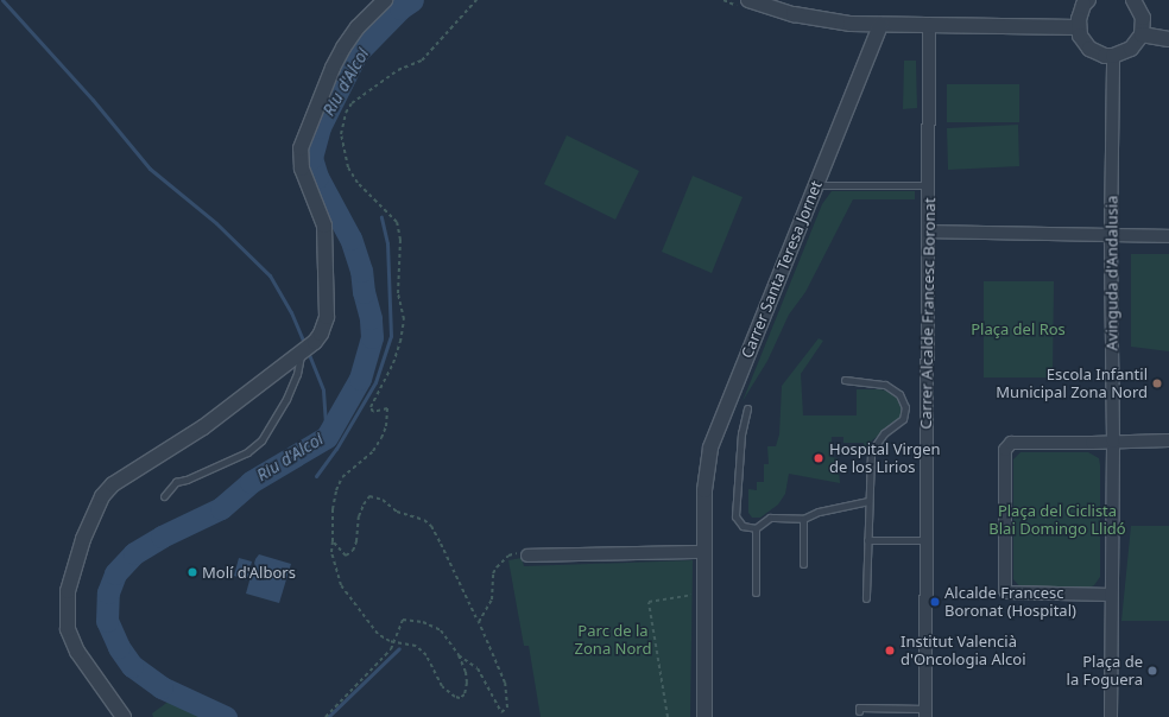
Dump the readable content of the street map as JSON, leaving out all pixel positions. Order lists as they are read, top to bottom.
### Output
{
  "streets": {
    "street": ["Carrer Santa Teresa Jornet", "Avinguda d'Andalusia", "Carrer Alcalde Francesc Boronat"]
  },
  "water": ["Riu d'Alcoi"],
  "parks": ["Plaça del Ros", "Plaça del Ciclista Blai Domingo Llidó", "Parc de la Zona Nord"],
  "places": [
    "Escola Infantil Municipal Zona Nord",
    "Hospital Virgen de los Lirios",
    "Molí d'Albors",
    "Alcalde Francesc Boronat (Hospital)",
    "Institut Valencià d'Oncologia Alcoi",
    "Plaça de la Foguera"
  ]
}
